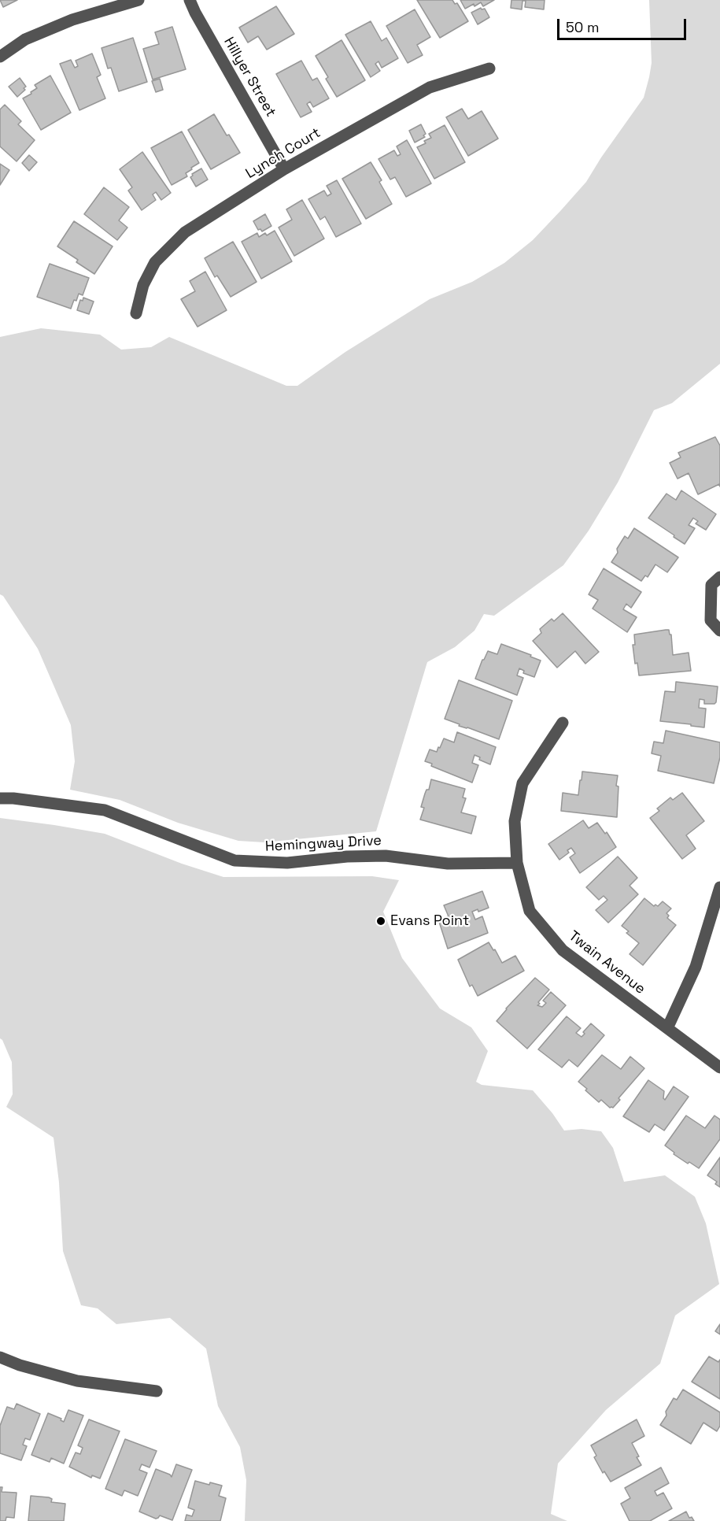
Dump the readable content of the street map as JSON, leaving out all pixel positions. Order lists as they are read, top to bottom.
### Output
{
  "streets": {
    "street": [
      "Hillyer Street",
      "Lynch Court",
      "Hemingway Drive",
      "Twain Avenue"
    ]
  },
  "crossings": [
    ["Hillyer Street", "Lynch Court"],
    ["Hemingway Drive", "Twain Avenue"]
  ],
  "places": ["Evans Point"],
  "scale_bar": "50 m"
}
